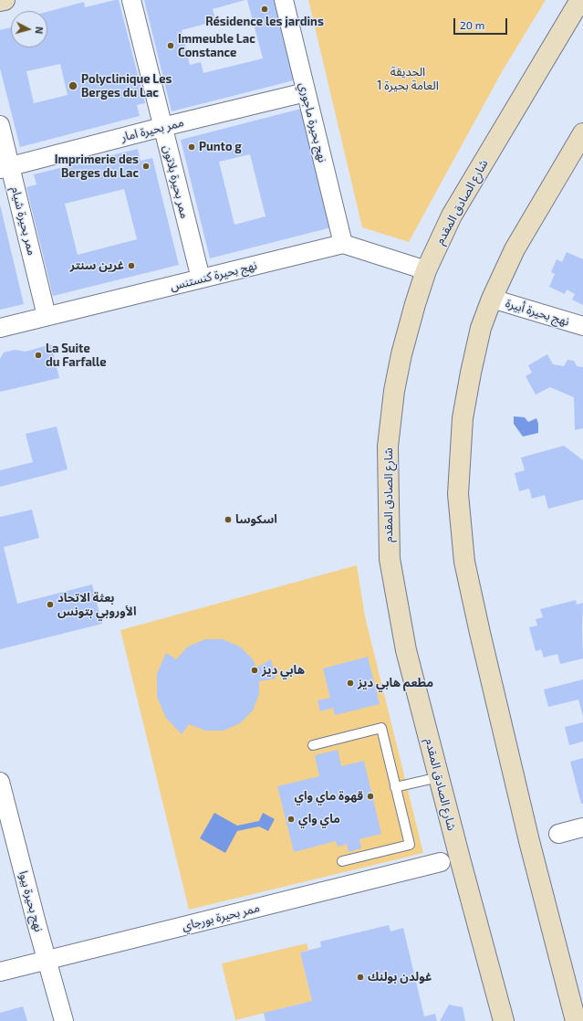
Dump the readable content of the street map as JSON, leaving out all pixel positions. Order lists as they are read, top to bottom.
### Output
{
  "streets": {
    "main road": ["شارع الصادق المقدم"],
    "street": [
      "نهج بحيرة ماجوري",
      "ممر بحيرة امار",
      "ممر بحيرة بلاتون",
      "ممر بحيرة شيام",
      "نهج بحيرة كنستنس",
      "نهج بحيرة أبيرة",
      "نهج بحيرة بيوا",
      "ممر بحيرة بورجاي"
    ]
  },
  "crossings": [
    ["نهج بحيرة ماجوري", "ممر بحيرة امار"],
    ["نهج بحيرة ماجوري", "نهج بحيرة كنستنس"],
    ["ممر بحيرة امار", "ممر بحيرة بلاتون"],
    ["ممر بحيرة امار", "ممر بحيرة شيام"],
    ["ممر بحيرة بلاتون", "نهج بحيرة كنستنس"],
    ["ممر بحيرة شيام", "نهج بحيرة كنستنس"],
    ["نهج بحيرة بيوا", "ممر بحيرة بورجاي"]
  ],
  "parks": ["الحديقة العامة بحيرة 1"],
  "places": [
    "Résidence les jardins",
    "Immeuble Lac Constance",
    "Polyclinique Les Berges du Lac",
    "Punto g",
    "Imprimerie des Berges du Lac",
    "غرين سنتر",
    "La Suite du Farfalle",
    "اسكوسا",
    "بعثة الاتحاد الأوروبي بتونس",
    "هابي ديز",
    "مطعم هابي ديز",
    "قهوة ماي واي",
    "ماي واي",
    "غولدن بولنك"
  ],
  "scale_bar": "20 m",
  "north": "right"
}
